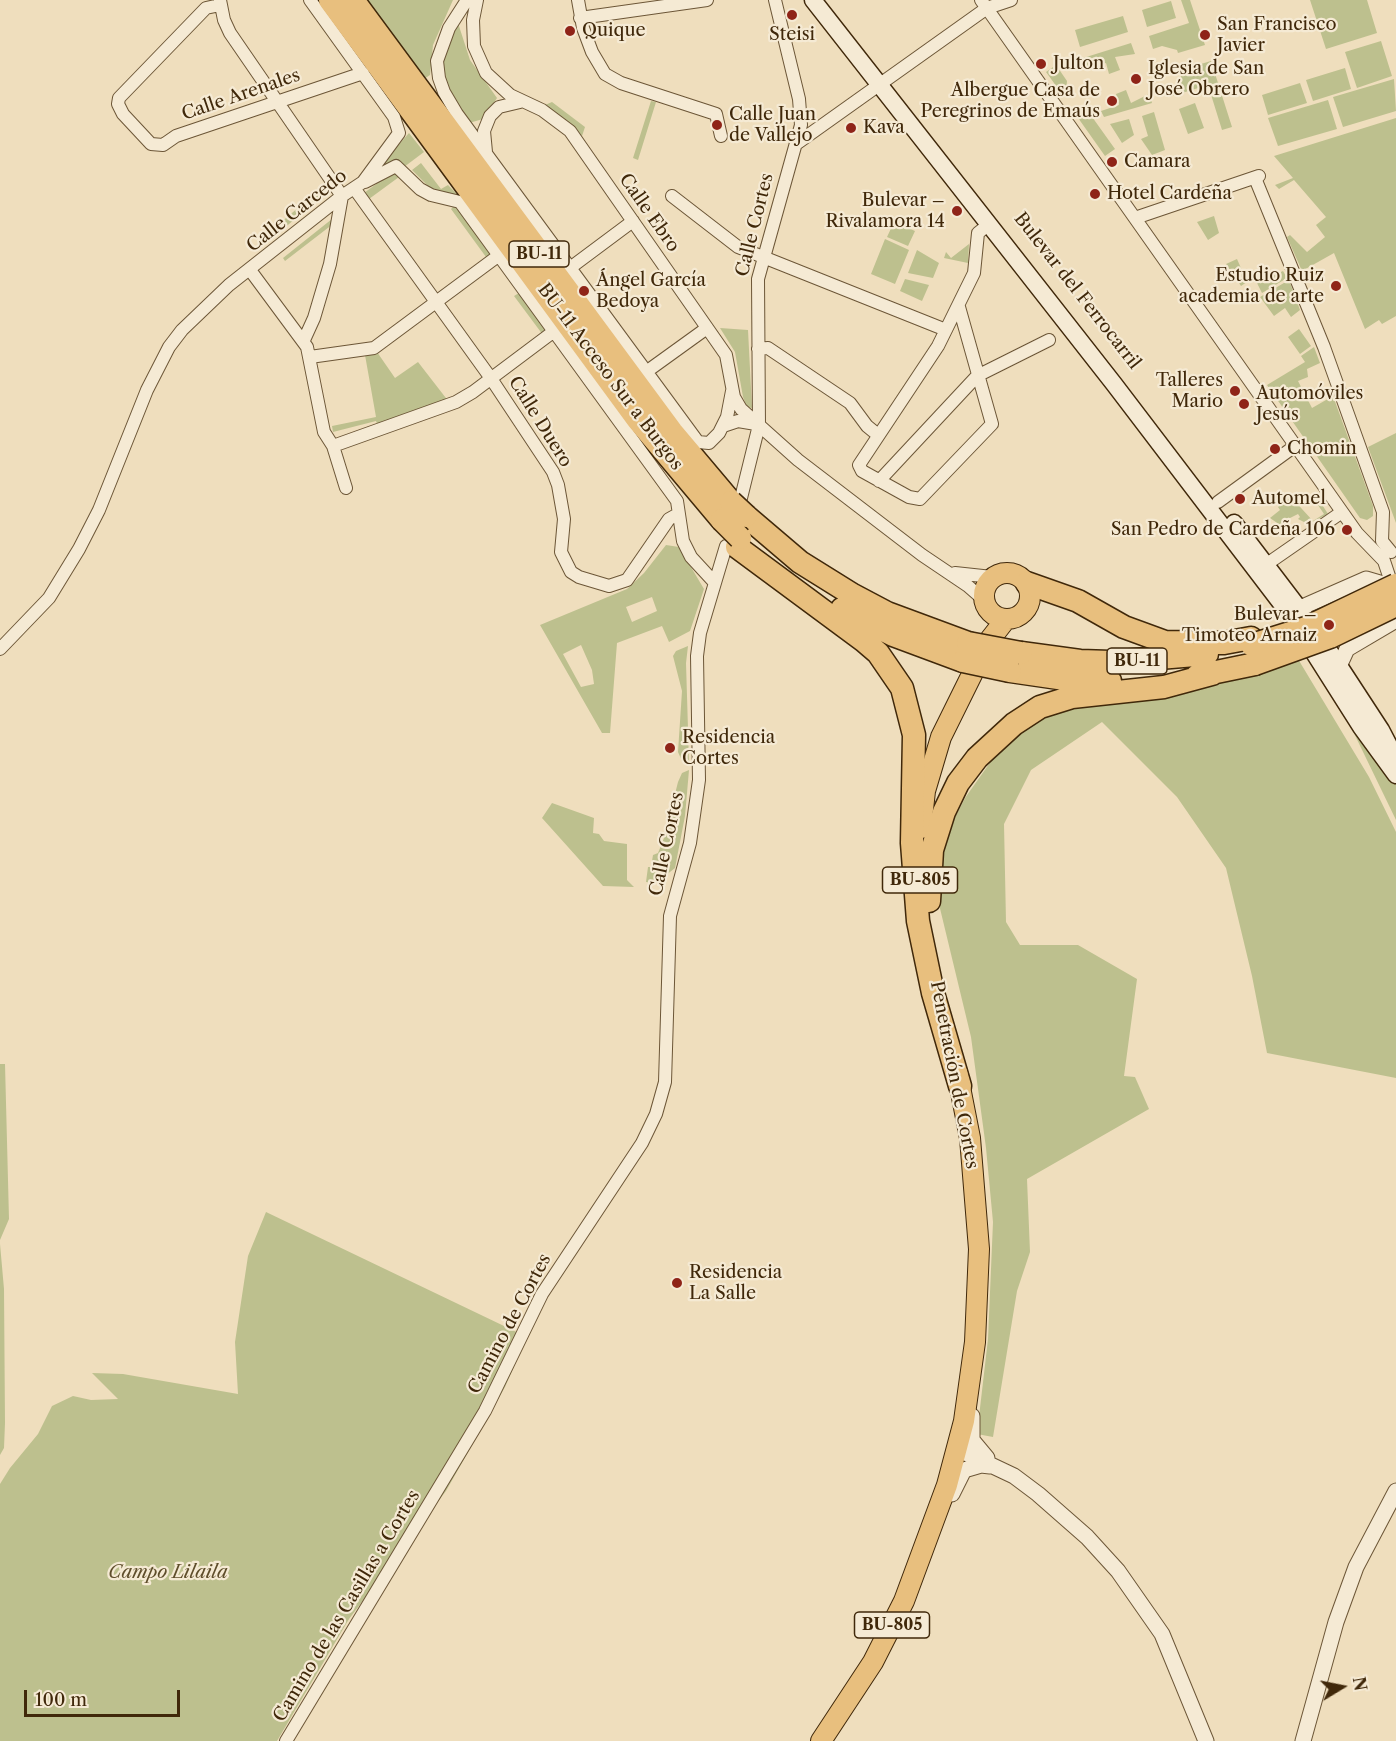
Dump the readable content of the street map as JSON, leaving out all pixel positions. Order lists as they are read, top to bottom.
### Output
{
  "streets": {
    "highway": ["BU-11", "BU-11 Acceso Sur a Burgos"],
    "main road": ["Bulevar del Ferrocarril", "BU-805", "Penetración de Cortes"],
    "street": [
      "Calle Arenales",
      "Calle Carcedo",
      "Calle Ebro",
      "Calle Cortes",
      "Calle Duero",
      "Camino de Cortes",
      "Camino de las Casillas a Cortes"
    ]
  },
  "crossings": [
    ["Calle Arenales", "Calle Carcedo"],
    ["Calle Carcedo", "Calle Duero"],
    ["Calle Ebro", "Calle Cortes"],
    ["Calle Ebro", "BU-805"],
    ["Calle Ebro", "Penetración de Cortes"],
    ["Calle Cortes", "BU-11 Acceso Sur a Burgos"],
    ["Calle Cortes", "Camino de Cortes"],
    ["BU-11", "BU-11 Acceso Sur a Burgos"],
    ["BU-11", "Penetración de Cortes"],
    ["BU-11 Acceso Sur a Burgos", "Penetración de Cortes"],
    ["BU-805", "Penetración de Cortes"],
    ["Camino de Cortes", "Camino de las Casillas a Cortes"]
  ],
  "parks": ["Campo Lilaila"],
  "places": [
    "Steisi",
    "Quique",
    "San Francisco Javier",
    "Julton",
    "Iglesia de San José Obrero",
    "Albergue Casa de Peregrinos de Emaús",
    "Calle Juan de Vallejo",
    "Kava",
    "Camara",
    "Hotel Cardeña",
    "Bulevar – Rivalamora 14",
    "Estudio Ruiz academia de arte",
    "Ángel García Bedoya",
    "Talleres Mario",
    "Automóviles Jesús",
    "Chomin",
    "Automel",
    "San Pedro de Cardeña 106",
    "Bulevar – Timoteo Arnaiz",
    "Residencia Cortes",
    "Residencia La Salle"
  ],
  "scale_bar": "100 m",
  "north": "right"
}
